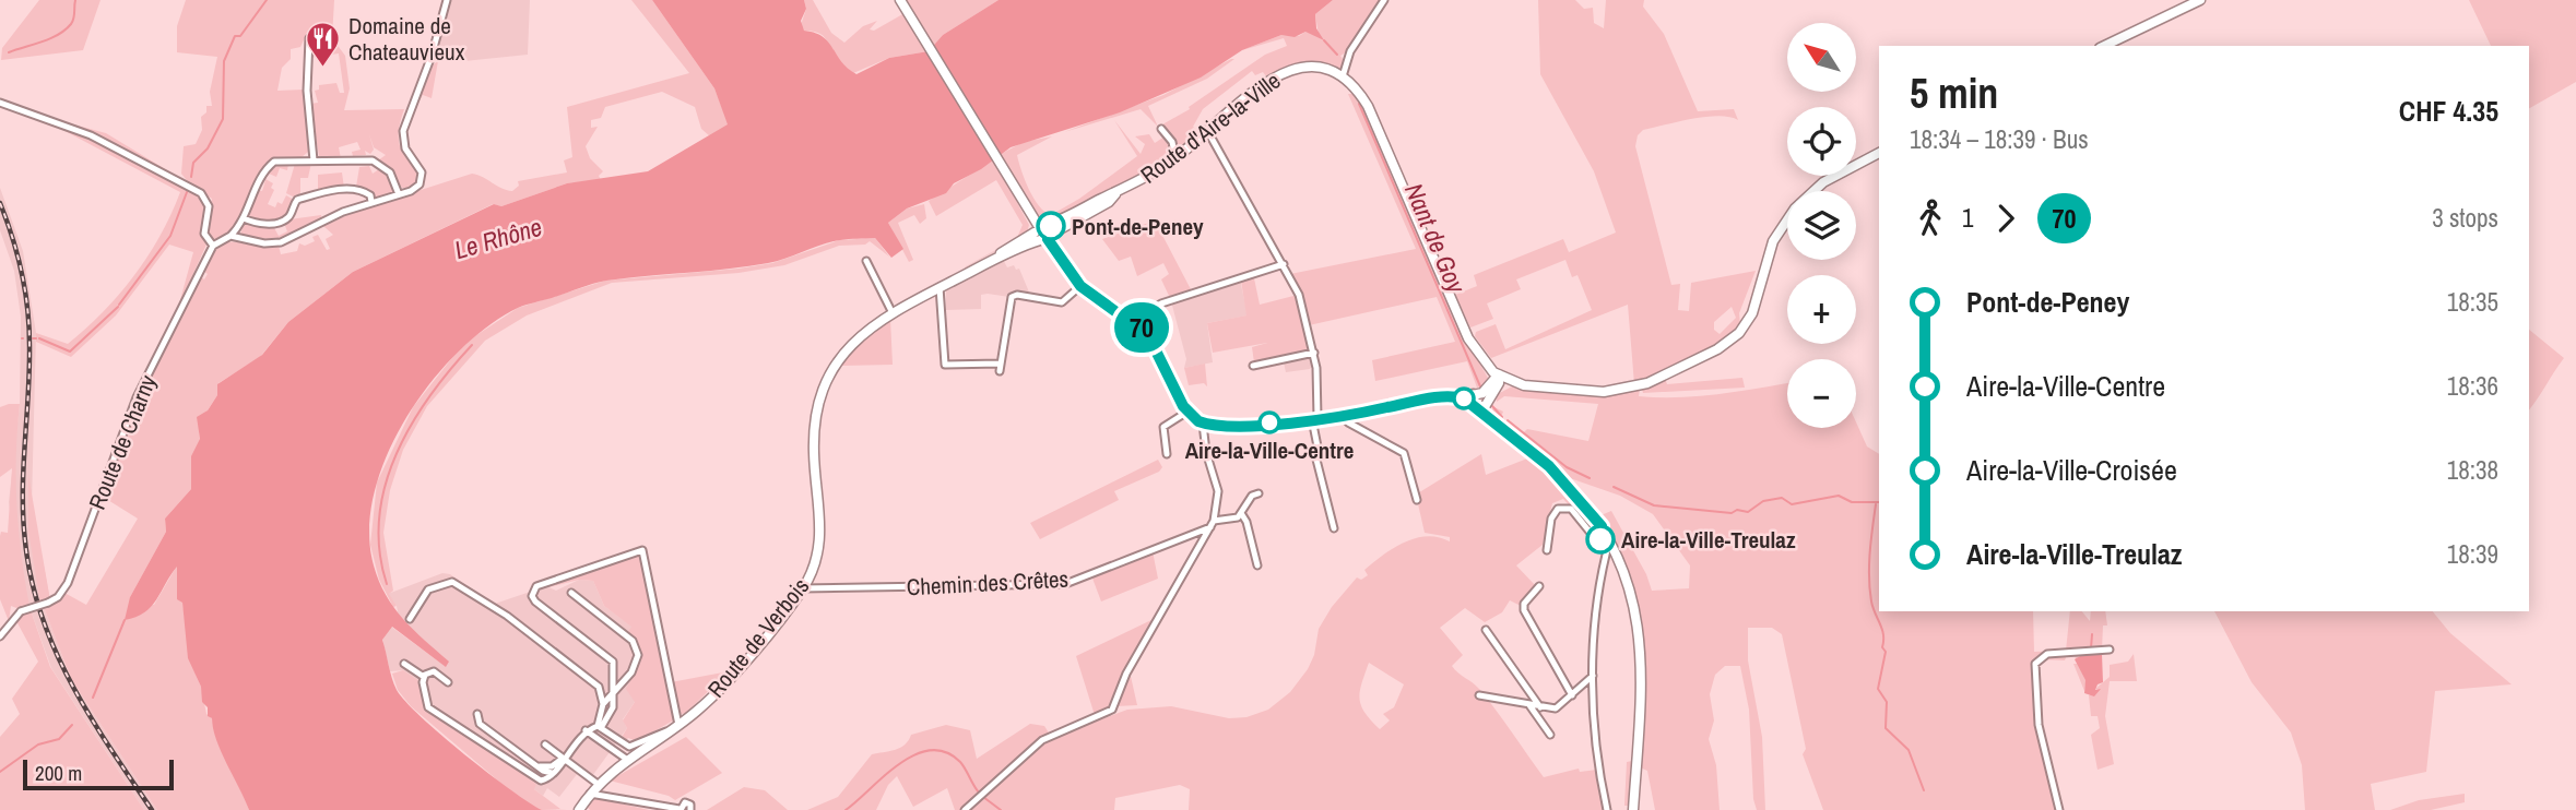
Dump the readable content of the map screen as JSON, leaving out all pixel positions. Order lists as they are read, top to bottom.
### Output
{
  "streets": {
    "main road": ["Route d'Aire-la-Ville", "Route de Verbois"],
    "street": ["Route de Charny", "Chemin des Crêtes"]
  },
  "crossings": [
    ["Route d'Aire-la-Ville", "Route de Verbois"],
    ["Chemin des Crêtes", "Route de Verbois"]
  ],
  "water": ["Le Rhône", "Nant de Goy"],
  "places": {
    "restaurant": ["Domaine de Chateauvieux"],
    "other": ["Pont-de-Peney", "Aire-la-Ville-Centre", "Aire-la-Ville-Treulaz"]
  },
  "lines": ["bus line 70"],
  "scale_bar": "200 m",
  "north": "top left",
  "page": {
    "on_map": "70",
    "map_buttons": ["+", "−"],
    "heading": ["5 min", "18:34 – 18:39 · Bus", "CHF 4.35"],
    "legs": ["1", "70", "3 stops"],
    "list": [
      {
        "name": "Pont-de-Peney",
        "value": "18:35"
      },
      {
        "name": "Aire-la-Ville-Centre",
        "value": "18:36"
      },
      {
        "name": "Aire-la-Ville-Croisée",
        "value": "18:38"
      },
      {
        "name": "Aire-la-Ville-Treulaz",
        "value": "18:39"
      }
    ],
    "scale": "200 m"
  }
}
